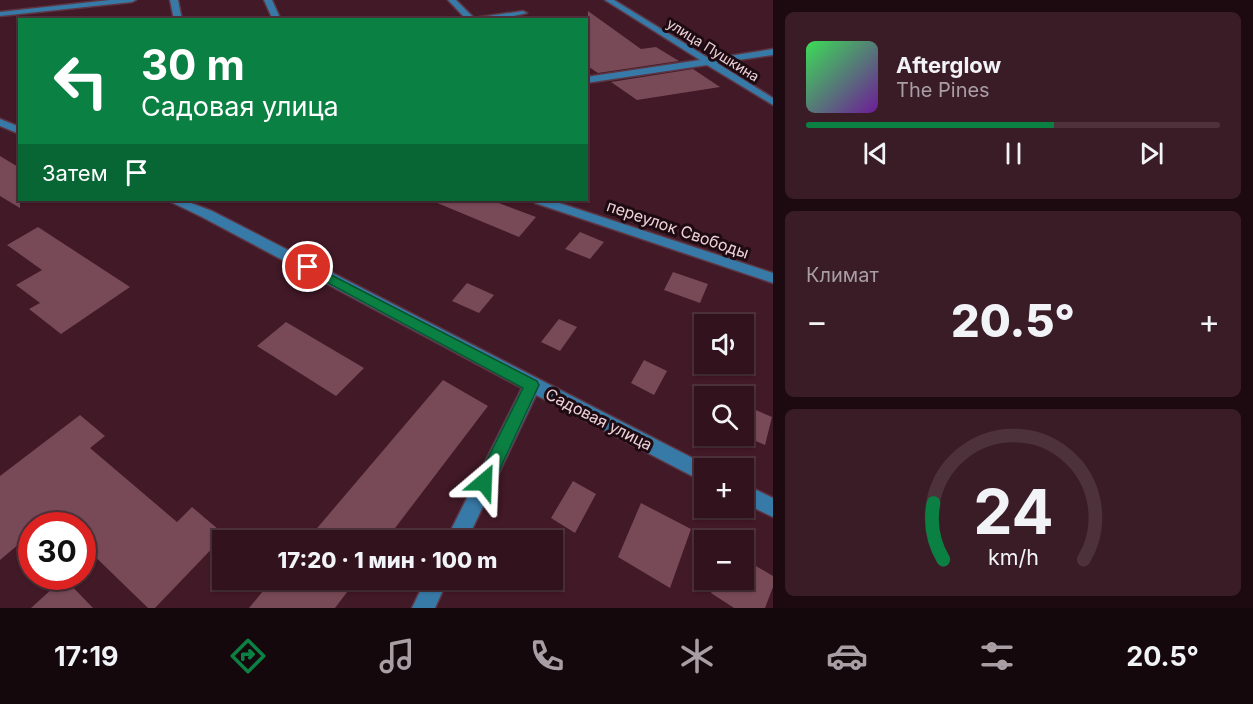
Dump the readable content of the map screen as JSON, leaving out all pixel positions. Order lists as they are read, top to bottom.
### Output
{
  "streets": {
    "street": ["улица Пушкина", "переулок Свободы", "Садовая улица"]
  },
  "page": {
    "turn": ["30 m", "Садовая улица"],
    "song": ["Afterglow", "The Pines"],
    "then": "Затем",
    "tile": "Климат",
    "heat": ["−", "20.5°", "+"],
    "map_buttons": ["+", "−"],
    "limit": "30",
    "trip": "17:20 · 1 мин · 100 m",
    "tabs": ["17:19", "20.5°"],
    "gauge": ["24", "km/h"]
  }
}
